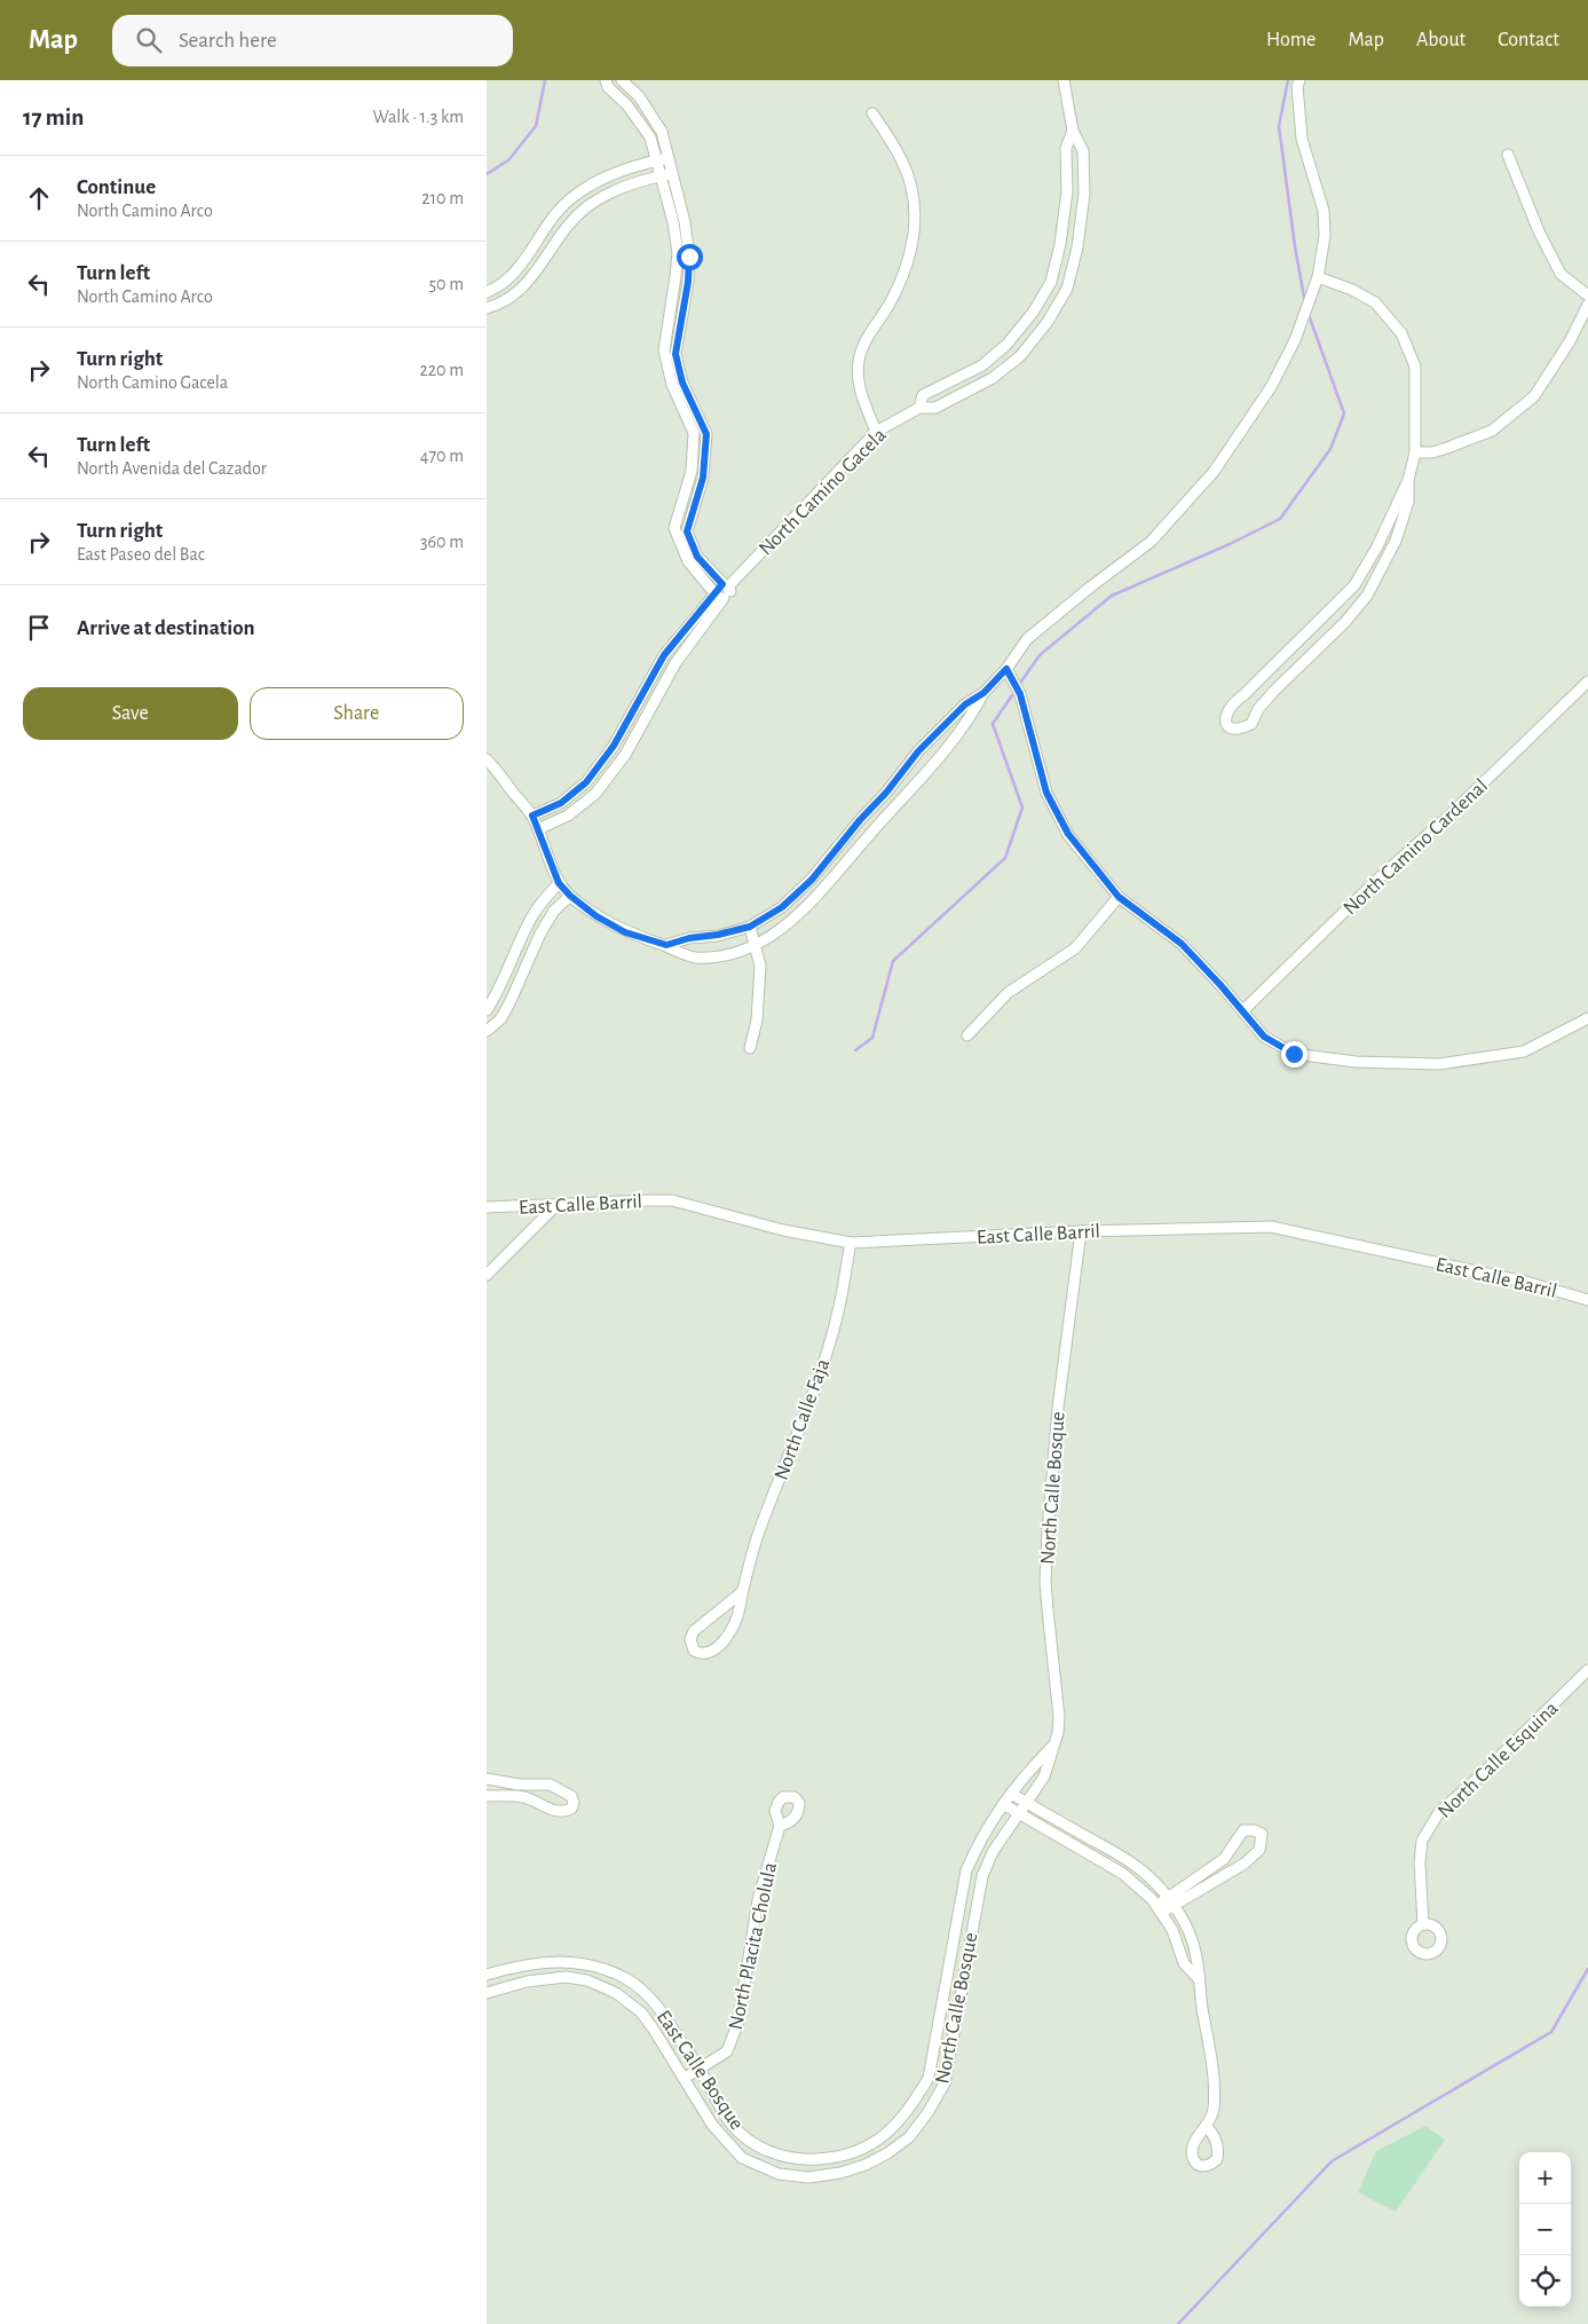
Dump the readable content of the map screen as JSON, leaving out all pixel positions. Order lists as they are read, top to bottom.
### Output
{
  "streets": {
    "street": [
      "North Camino Gacela",
      "North Camino Cardenal",
      "East Calle Barril",
      "North Calle Faja",
      "North Calle Bosque",
      "North Calle Esquina",
      "North Placita Cholula",
      "East Calle Bosque"
    ]
  },
  "crossings": [
    ["East Calle Barril", "North Calle Faja"],
    ["East Calle Barril", "North Calle Bosque"],
    ["North Calle Bosque", "East Calle Bosque"],
    ["North Placita Cholula", "East Calle Bosque"]
  ],
  "page": {
    "header": "Map",
    "search": "Search here",
    "nav": [
      "Home",
      "Map",
      "About",
      "Contact"
    ],
    "heading": ["17 min", "Walk · 1.3 km"],
    "list": [
      ["Continue", "North Camino Arco", "210 m"],
      ["Turn left", "North Camino Arco", "50 m"],
      ["Turn right", "North Camino Gacela", "220 m"],
      ["Turn left", "North Avenida del Cazador", "470 m"],
      ["Turn right", "East Paseo del Bac", "360 m"],
      "Arrive at destination"
    ],
    "buttons": ["Save", "Share"],
    "map_buttons": ["+", "−"]
  }
}
